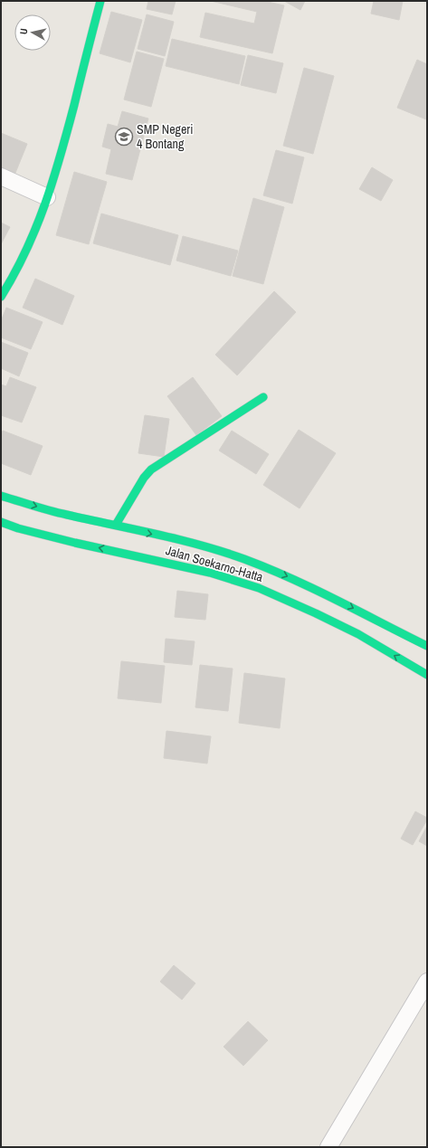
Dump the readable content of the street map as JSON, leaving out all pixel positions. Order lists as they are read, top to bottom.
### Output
{
  "streets": {
    "main road": ["Jalan Soekarno-Hatta"]
  },
  "places": {
    "school or university": ["SMP Negeri 4 Bontang"]
  },
  "north": "left"
}
